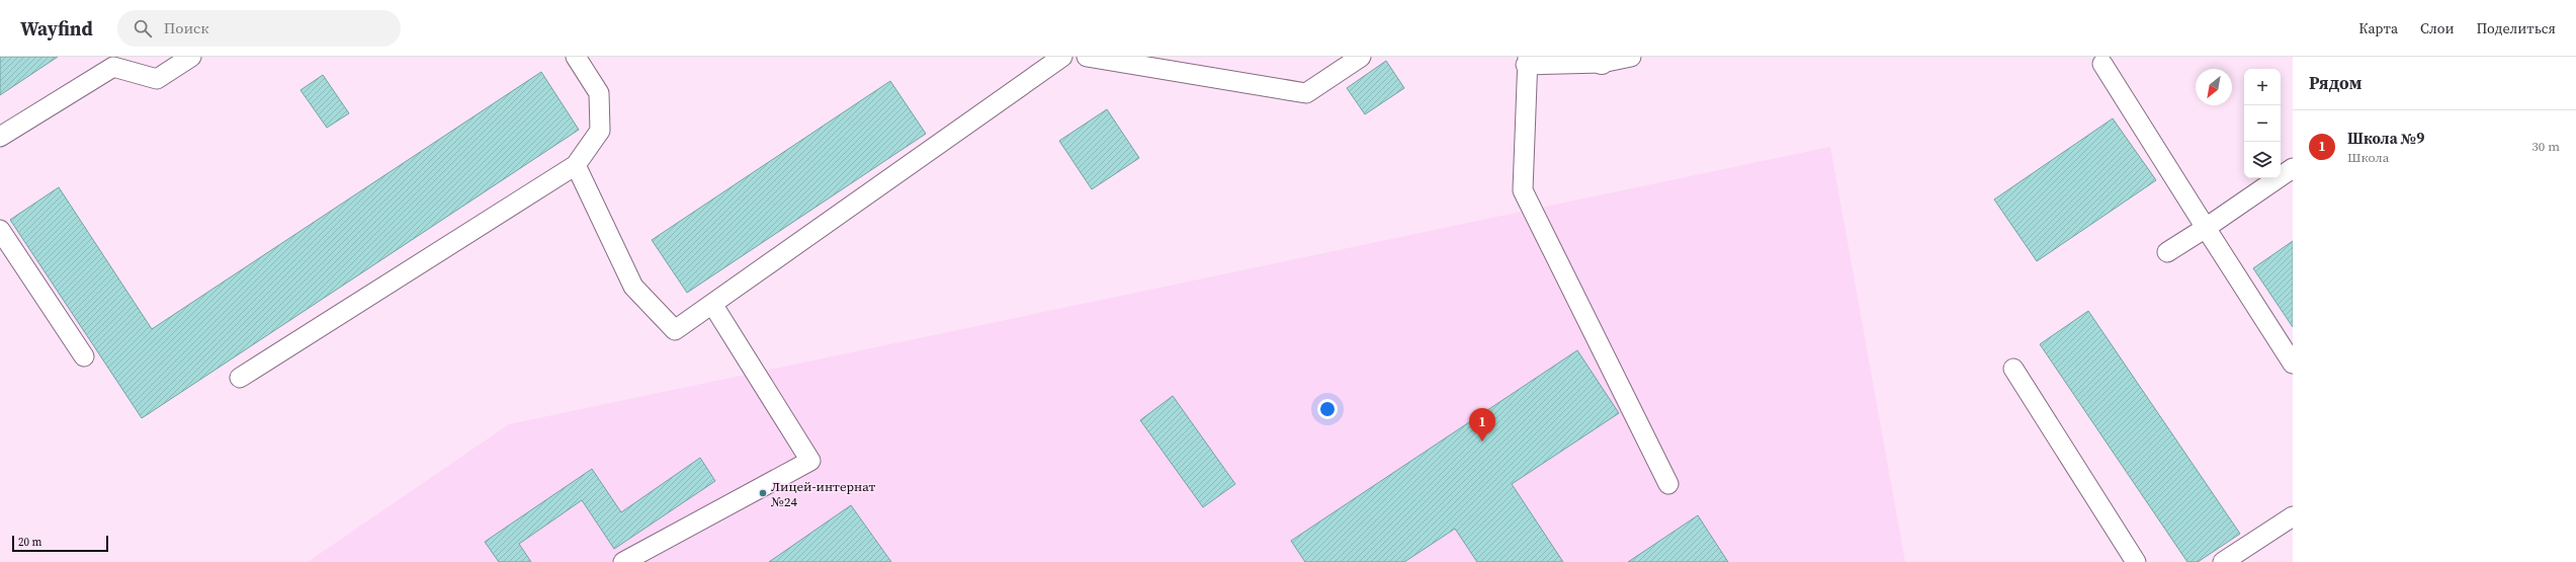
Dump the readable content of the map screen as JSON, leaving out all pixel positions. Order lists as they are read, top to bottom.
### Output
{
  "places": ["Лицей-интернат №24"],
  "scale_bar": "20 m",
  "north": "bottom left",
  "page": {
    "header": "Wayfind",
    "search": "Поиск",
    "nav": ["Карта", "Слои", "Поделиться"],
    "heading": "Рядом",
    "map_buttons": ["+", "−"],
    "list": [
      {
        "mark": "1",
        "name": "Школа №9",
        "note": "Школа",
        "value": "30 m"
      }
    ],
    "pins": "1",
    "scale": "20 m"
  }
}
